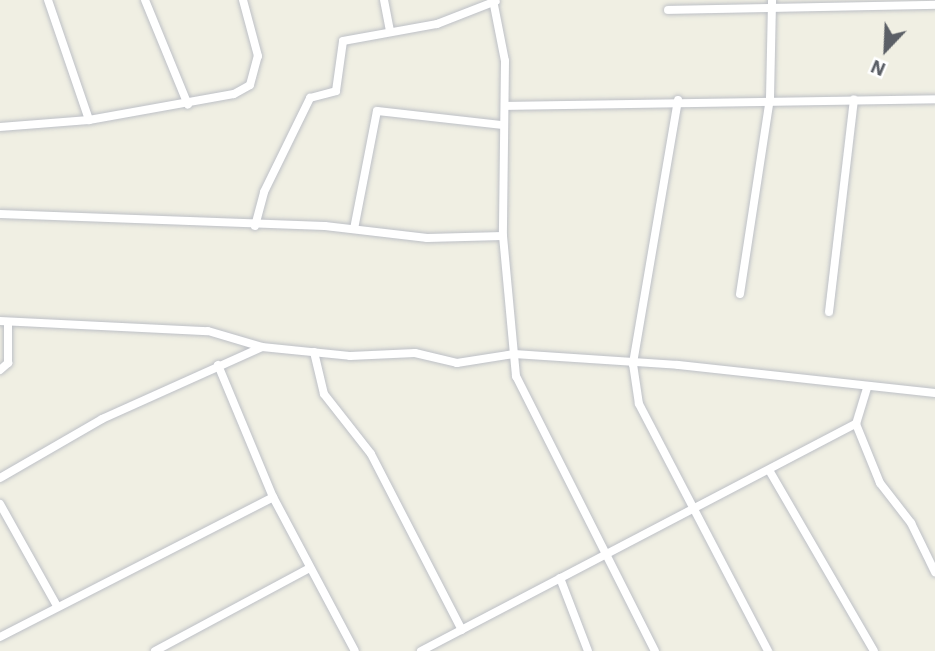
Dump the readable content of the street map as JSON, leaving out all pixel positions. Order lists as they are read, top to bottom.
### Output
{
  "north": "bottom left"
}
